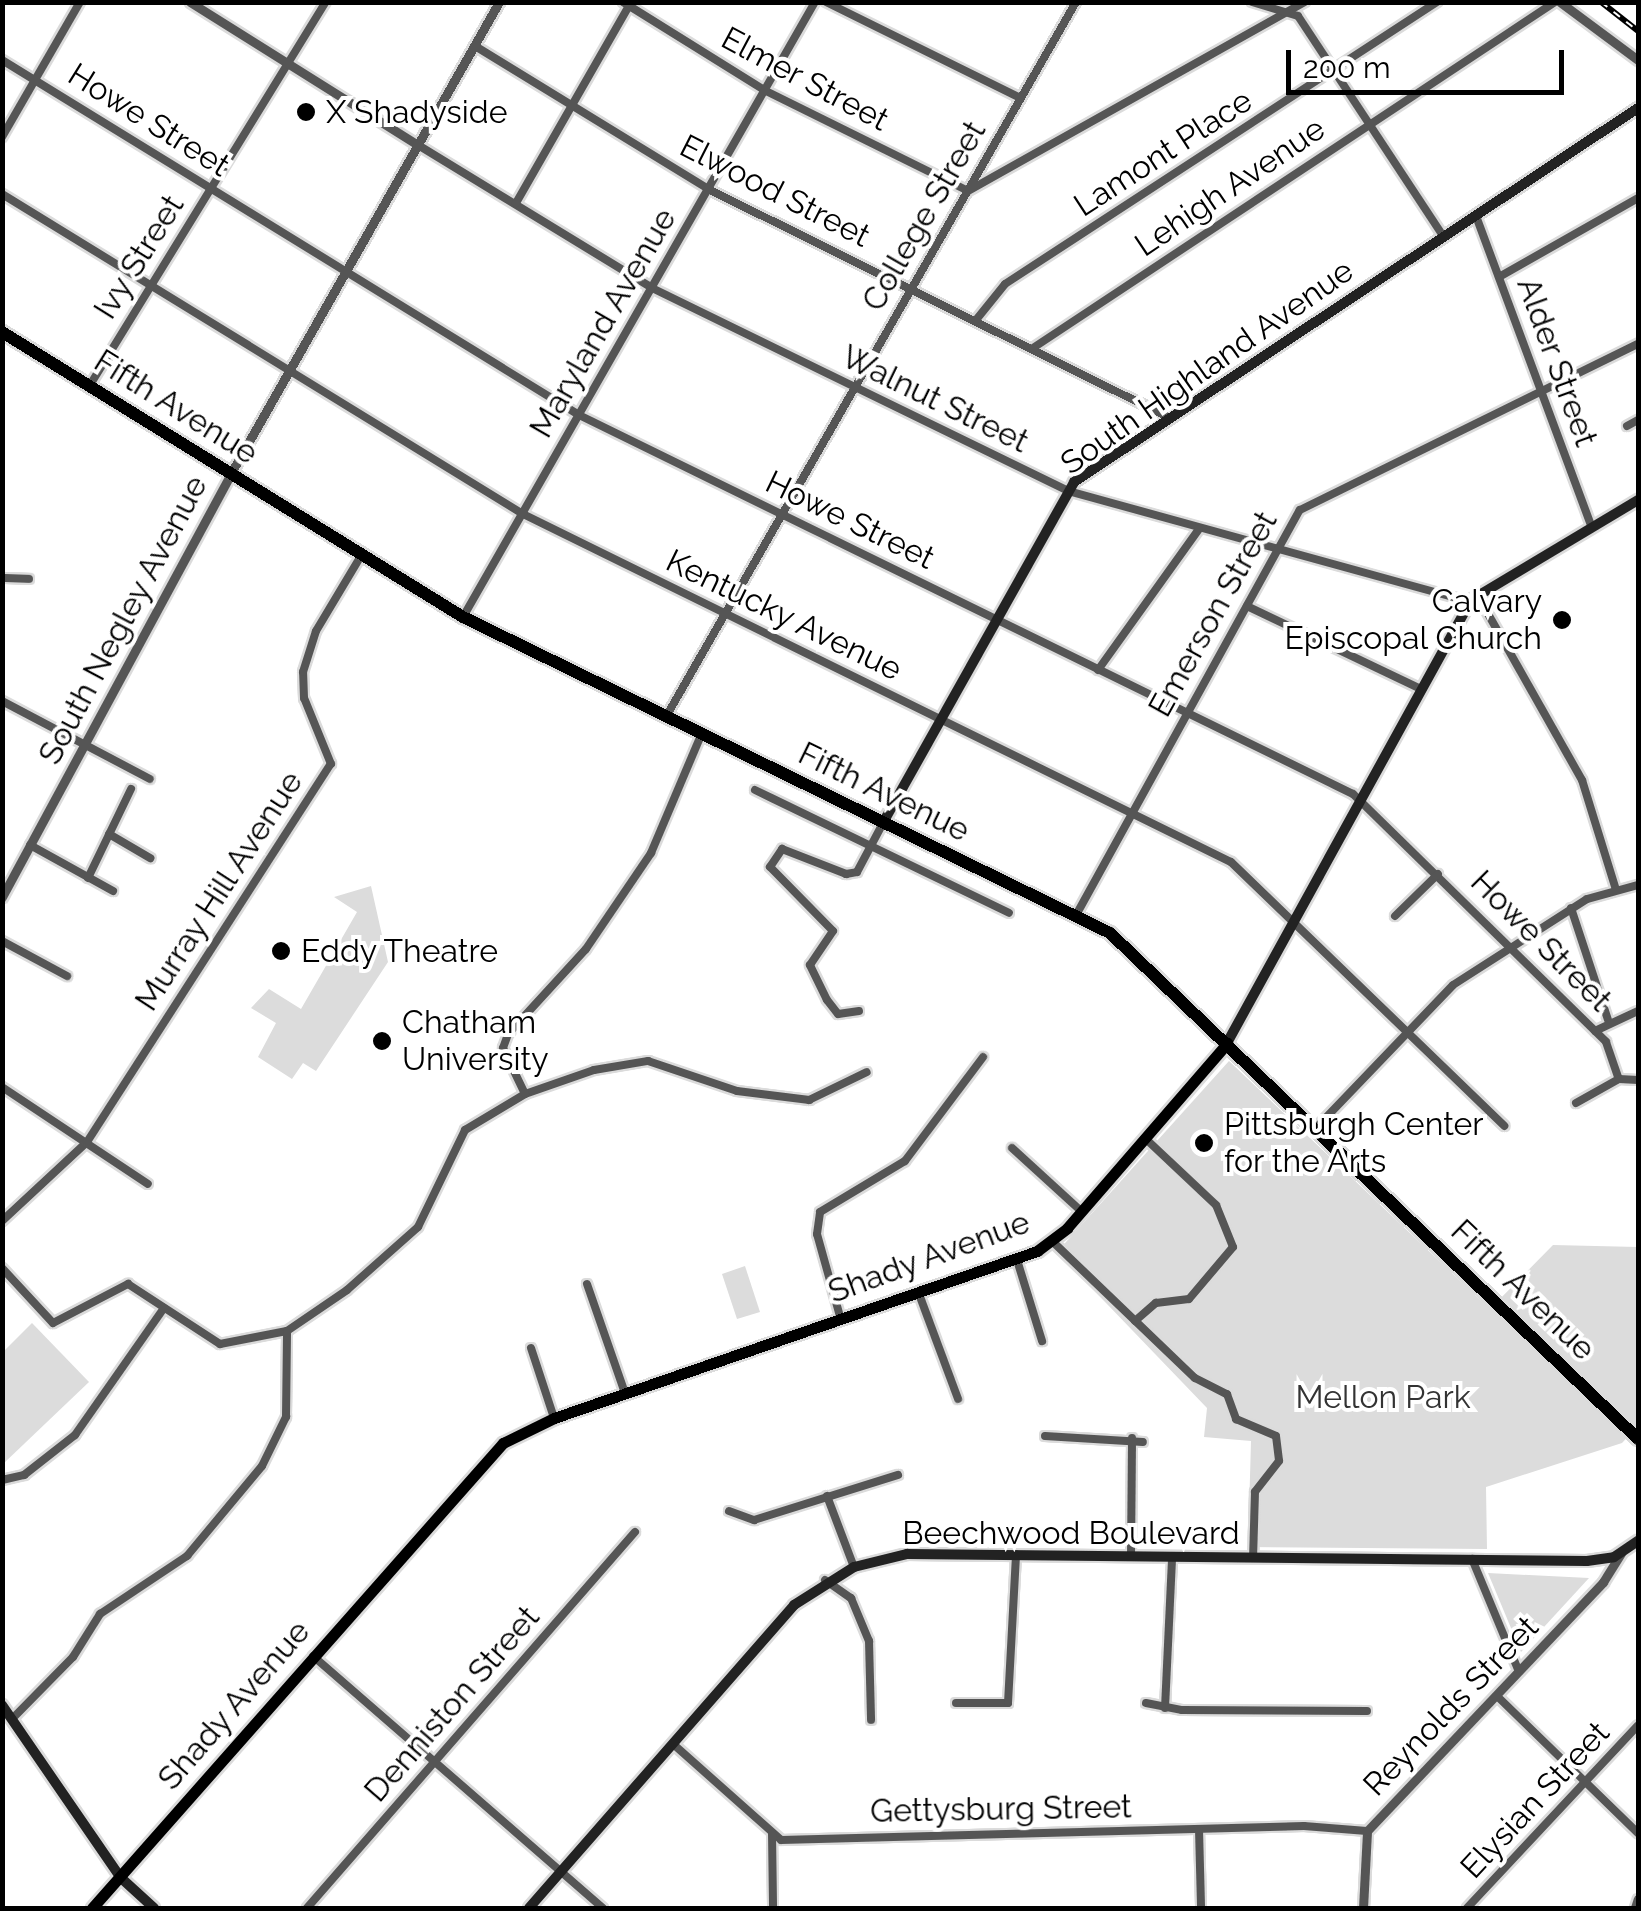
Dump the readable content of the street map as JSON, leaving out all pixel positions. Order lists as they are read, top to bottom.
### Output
{
  "streets": {
    "highway": ["Fifth Avenue"],
    "main road": ["South Highland Avenue", "Shady Avenue", "Beechwood Boulevard"],
    "street": [
      "Elmer Street",
      "Howe Street",
      "Lamont Place",
      "Lehigh Avenue",
      "Elwood Street",
      "College Street",
      "Ivy Street",
      "Maryland Avenue",
      "Alder Street",
      "Walnut Street",
      "Emerson Street",
      "Kentucky Avenue",
      "South Negley Avenue",
      "Murray Hill Avenue",
      "Denniston Street",
      "Reynolds Street",
      "Elysian Street",
      "Gettysburg Street"
    ]
  },
  "crossings": [
    ["Elmer Street", "College Street"],
    ["Elmer Street", "Maryland Avenue"],
    ["Howe Street", "College Street"],
    ["Howe Street", "Ivy Street"],
    ["Howe Street", "Maryland Avenue"],
    ["Howe Street", "South Highland Avenue"],
    ["Howe Street", "Emerson Street"],
    ["Howe Street", "South Negley Avenue"],
    ["Howe Street", "Shady Avenue"],
    ["Lamont Place", "Elwood Street"],
    ["Lehigh Avenue", "Elwood Street"],
    ["Elwood Street", "College Street"],
    ["Elwood Street", "Maryland Avenue"],
    ["Elwood Street", "South Highland Avenue"],
    ["Elwood Street", "South Negley Avenue"],
    ["College Street", "Walnut Street"],
    ["College Street", "Fifth Avenue"],
    ["College Street", "Kentucky Avenue"],
    ["Ivy Street", "Walnut Street"],
    ["Ivy Street", "Fifth Avenue"],
    ["Ivy Street", "Kentucky Avenue"],
    ["Maryland Avenue", "Walnut Street"],
    ["Maryland Avenue", "Fifth Avenue"],
    ["Maryland Avenue", "Kentucky Avenue"],
    ["Alder Street", "South Highland Avenue"],
    ["Alder Street", "Emerson Street"],
    ["Alder Street", "Shady Avenue"],
    ["South Highland Avenue", "Walnut Street"],
    ["South Highland Avenue", "Fifth Avenue"],
    ["South Highland Avenue", "Kentucky Avenue"],
    ["Walnut Street", "Emerson Street"],
    ["Walnut Street", "South Negley Avenue"],
    ["Walnut Street", "Shady Avenue"],
    ["Fifth Avenue", "Emerson Street"],
    ["Fifth Avenue", "South Negley Avenue"],
    ["Fifth Avenue", "Murray Hill Avenue"],
    ["Fifth Avenue", "Shady Avenue"],
    ["Emerson Street", "Kentucky Avenue"],
    ["Kentucky Avenue", "South Negley Avenue"],
    ["Kentucky Avenue", "Shady Avenue"],
    ["Beechwood Boulevard", "Reynolds Street"],
    ["Reynolds Street", "Gettysburg Street"]
  ],
  "parks": ["Mellon Park"],
  "places": [
    "X Shadyside",
    "Calvary Episcopal Church",
    "Eddy Theatre",
    "Chatham University",
    "Pittsburgh Center for the Arts"
  ],
  "scale_bar": "200 m"
}
